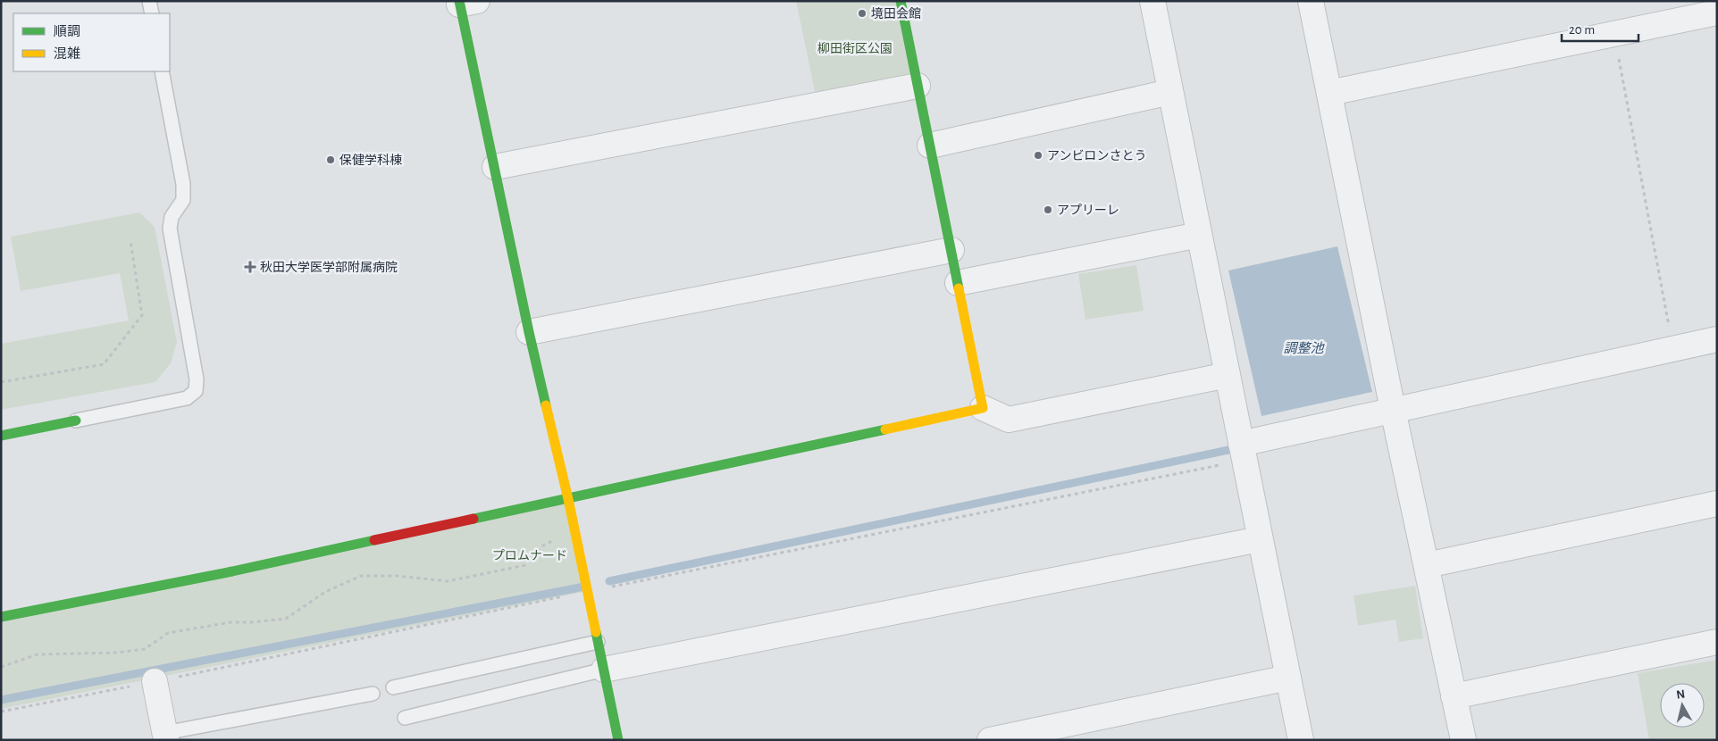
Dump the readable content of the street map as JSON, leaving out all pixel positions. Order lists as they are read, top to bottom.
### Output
{
  "water": ["調整池"],
  "parks": ["柳田街区公園", "プロムナード"],
  "places": {
    "other": [
      "境田会館",
      "アンビロンさとう",
      "保健学科棟",
      "アプリーレ"
    ],
    "health": ["秋田大学医学部附属病院"]
  },
  "legend": ["順調", "混雑"],
  "scale_bar": "20 m",
  "north": "top"
}
